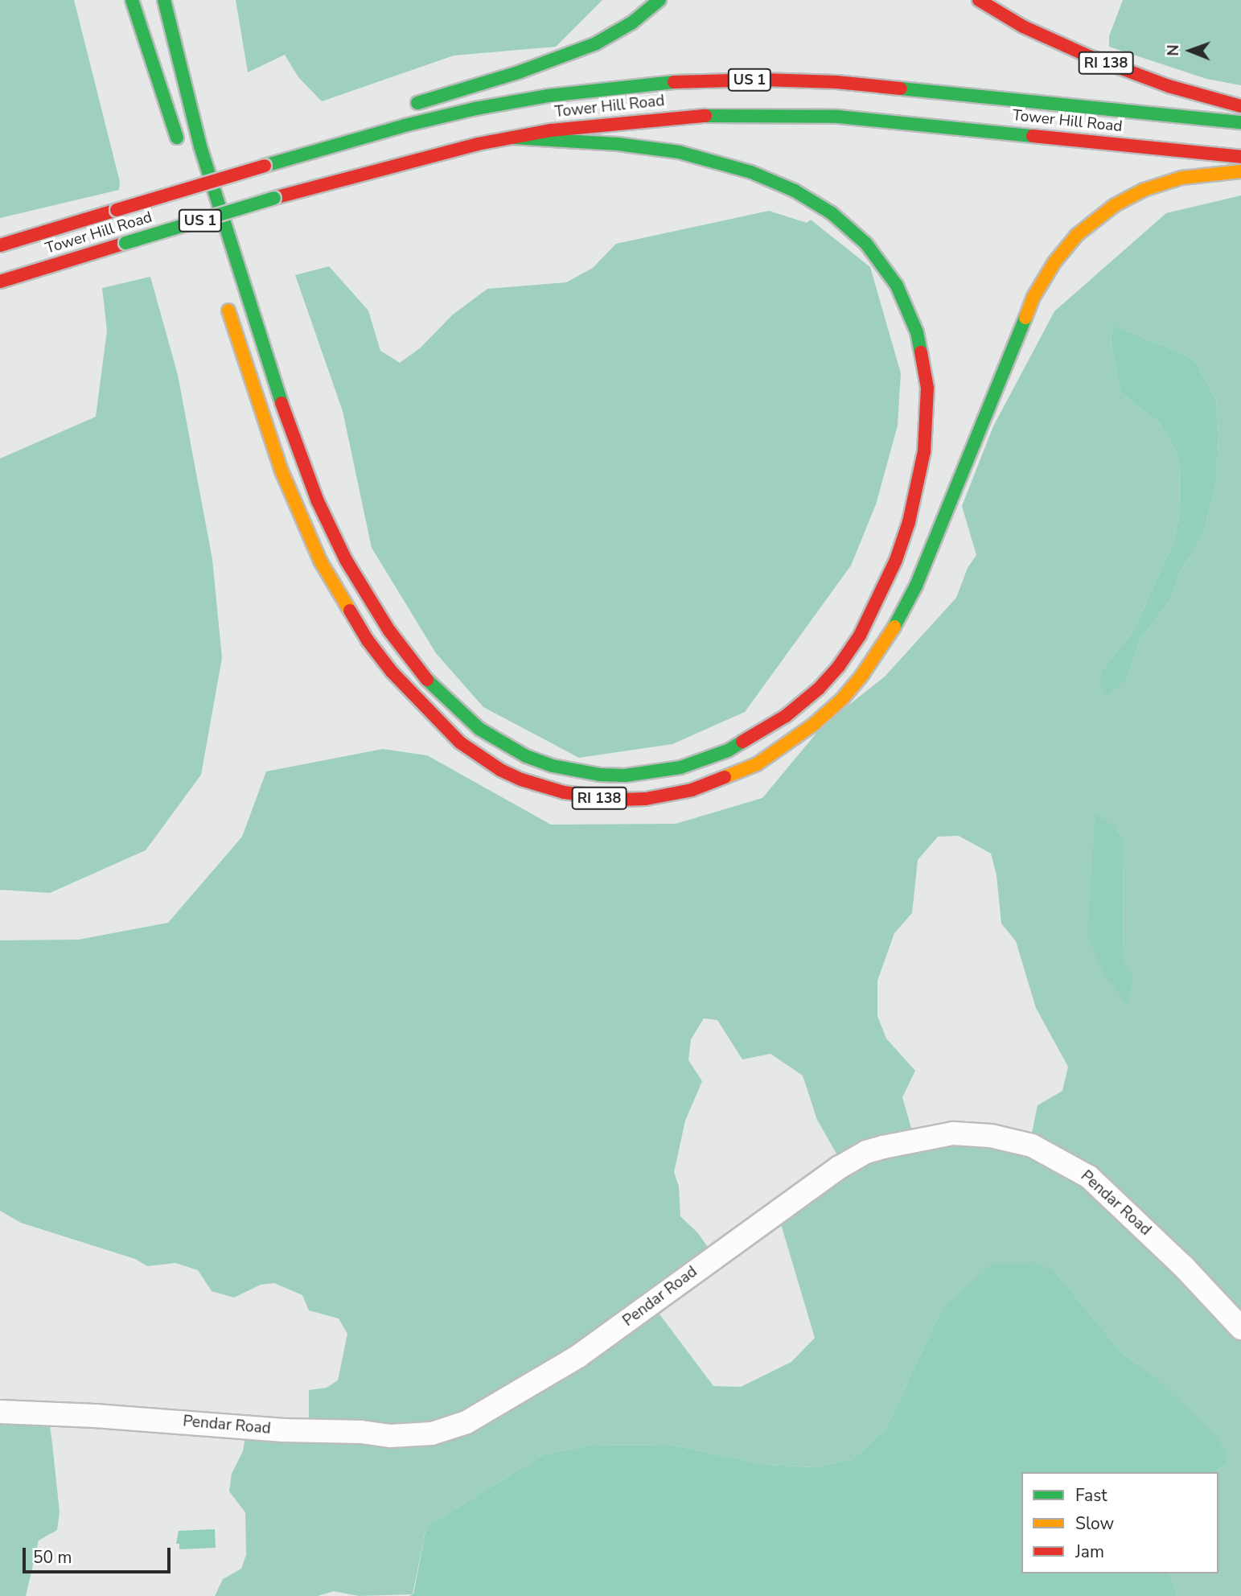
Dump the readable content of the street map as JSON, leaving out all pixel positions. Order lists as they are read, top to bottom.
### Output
{
  "streets": {
    "highway": ["RI 138", "US 1", "Tower Hill Road"],
    "street": ["Pendar Road"]
  },
  "legend": ["Fast", "Slow", "Jam"],
  "scale_bar": "50 m",
  "north": "left"
}
